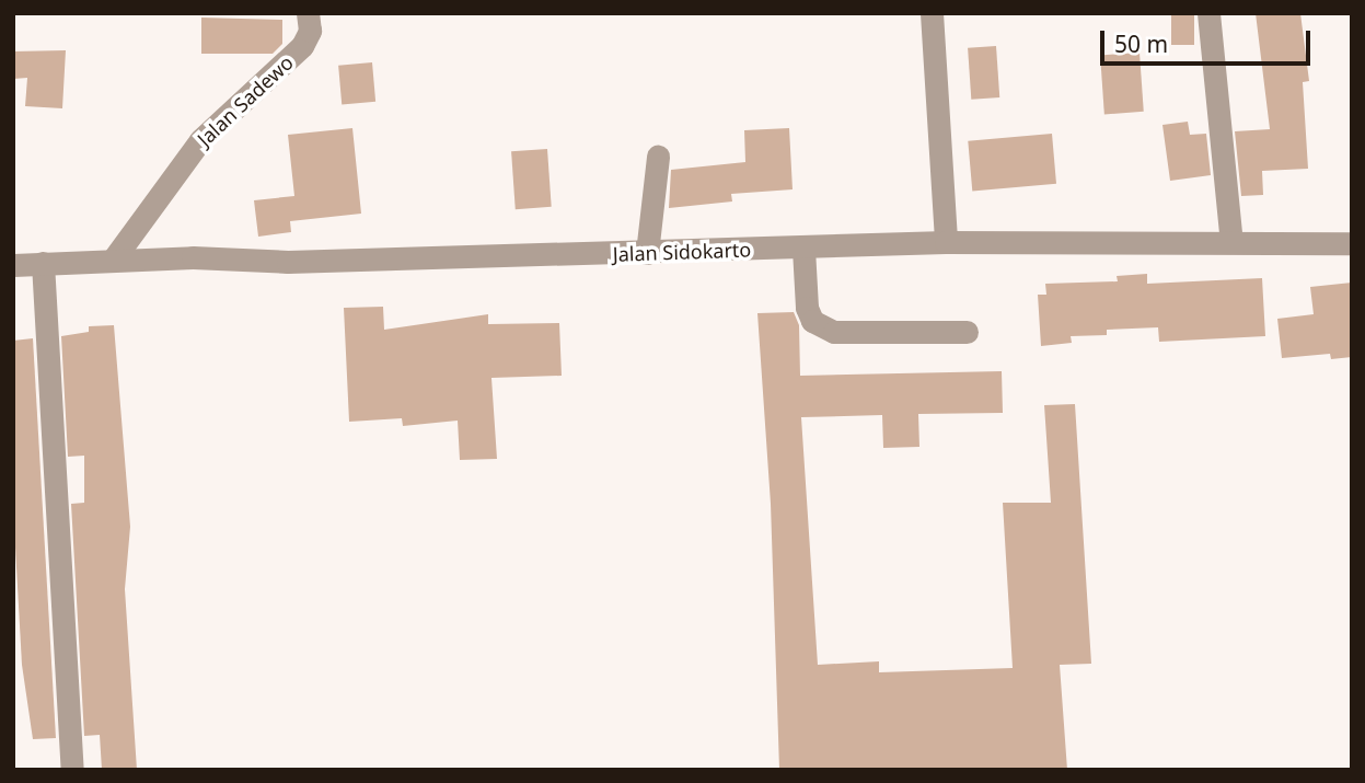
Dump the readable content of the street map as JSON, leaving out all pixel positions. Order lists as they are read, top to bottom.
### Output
{
  "streets": {
    "street": ["Jalan Sadewo", "Jalan Sidokarto"]
  },
  "crossings": [
    ["Jalan Sadewo", "Jalan Sidokarto"]
  ],
  "scale_bar": "50 m"
}
